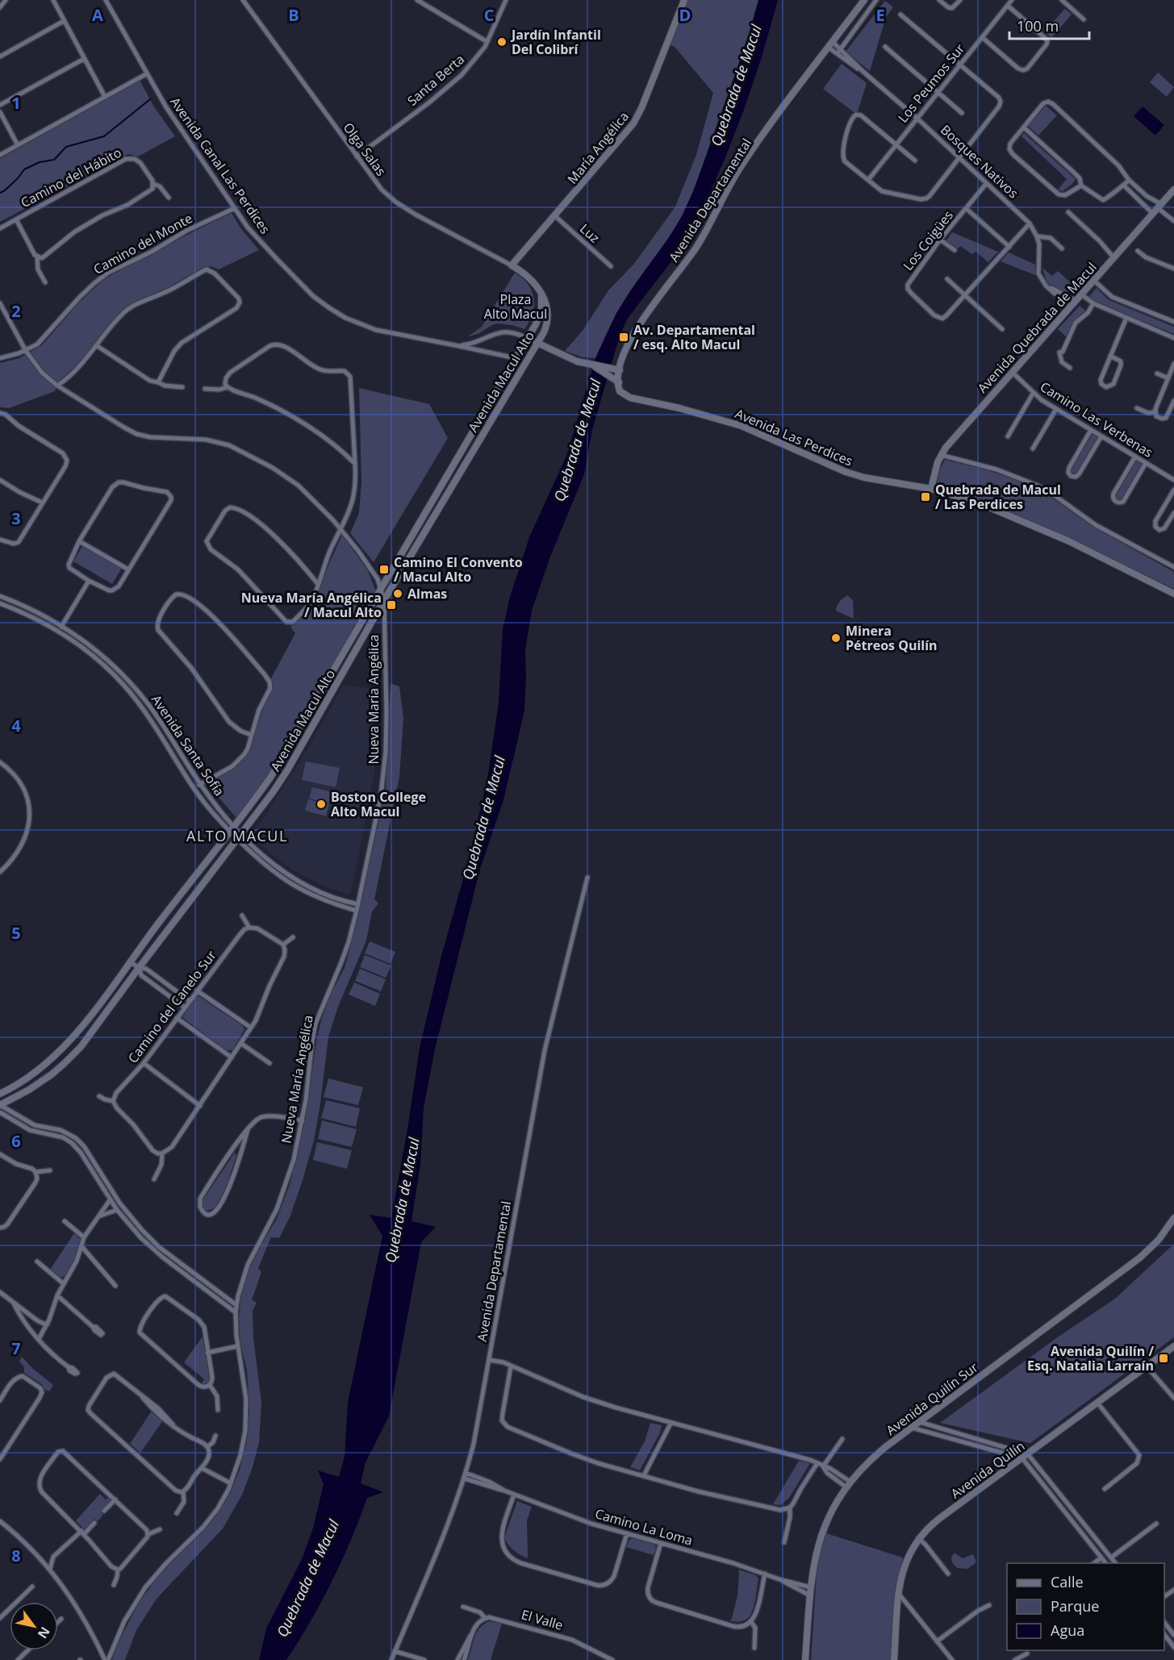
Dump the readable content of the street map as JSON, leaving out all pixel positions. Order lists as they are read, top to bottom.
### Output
{
  "streets": {
    "street": [
      "Santa Berta",
      "Los Peumos Sur",
      "María Angélica",
      "Olga Salas",
      "Bosques Nativos",
      "Avenida Canal Las Perdices",
      "Camino del Hábito",
      "Avenida Departamental",
      "Luz",
      "Los Coigües",
      "Camino del Monte",
      "Avenida Quebrada de Macul",
      "Avenida Macul Alto",
      "Camino Las Verbenas",
      "Avenida Las Perdices",
      "Nueva María Angélica",
      "Avenida Santa Sofía",
      "Camino del Canelo Sur",
      "Avenida Quilín Sur",
      "Avenida Quilín",
      "Camino La Loma",
      "El Valle"
    ]
  },
  "crossings": [
    ["Santa Berta", "Olga Salas"],
    ["Los Peumos Sur", "Bosques Nativos"],
    ["María Angélica", "Olga Salas"],
    ["María Angélica", "Luz"],
    ["María Angélica", "Avenida Macul Alto"],
    ["Olga Salas", "Avenida Macul Alto"],
    ["Bosques Nativos", "Avenida Departamental"],
    ["Bosques Nativos", "Los Coigües"],
    ["Avenida Canal Las Perdices", "Camino del Monte"],
    ["Avenida Canal Las Perdices", "Avenida Macul Alto"],
    ["Avenida Canal Las Perdices", "Avenida Las Perdices"],
    ["Avenida Departamental", "Camino La Loma"],
    ["Camino del Monte", "Nueva María Angélica"],
    ["Avenida Quebrada de Macul", "Camino Las Verbenas"],
    ["Avenida Quebrada de Macul", "Avenida Las Perdices"],
    ["Avenida Macul Alto", "Nueva María Angélica"],
    ["Avenida Macul Alto", "Avenida Santa Sofía"],
    ["Nueva María Angélica", "Avenida Santa Sofía"],
    ["Avenida Quilín Sur", "Camino La Loma"]
  ],
  "districts": ["ALTO MACUL"],
  "water": ["Quebrada de Macul"],
  "parks": ["Plaza Alto Macul"],
  "places": {
    "other": [
      "Jardín Infantil Del Colibrí",
      "Almas",
      "Minera Pétreos Quilín",
      "Boston College Alto Macul"
    ],
    "transit": [
      "Av. Departamental / esq. Alto Macul",
      "Quebrada de Macul / Las Perdices",
      "Camino El Convento / Macul Alto",
      "Nueva María Angélica / Macul Alto",
      "Avenida Quilín / Esq. Natalia Larraín"
    ]
  },
  "legend": ["Calle", "Parque", "Agua"],
  "scale_bar": "100 m",
  "north": "bottom right",
  "grid": {
    "columns": [
      "A",
      "B",
      "C",
      "D",
      "E"
    ],
    "rows": [
      "1",
      "2",
      "3",
      "4",
      "5",
      "6",
      "7",
      "8"
    ]
  }
}
